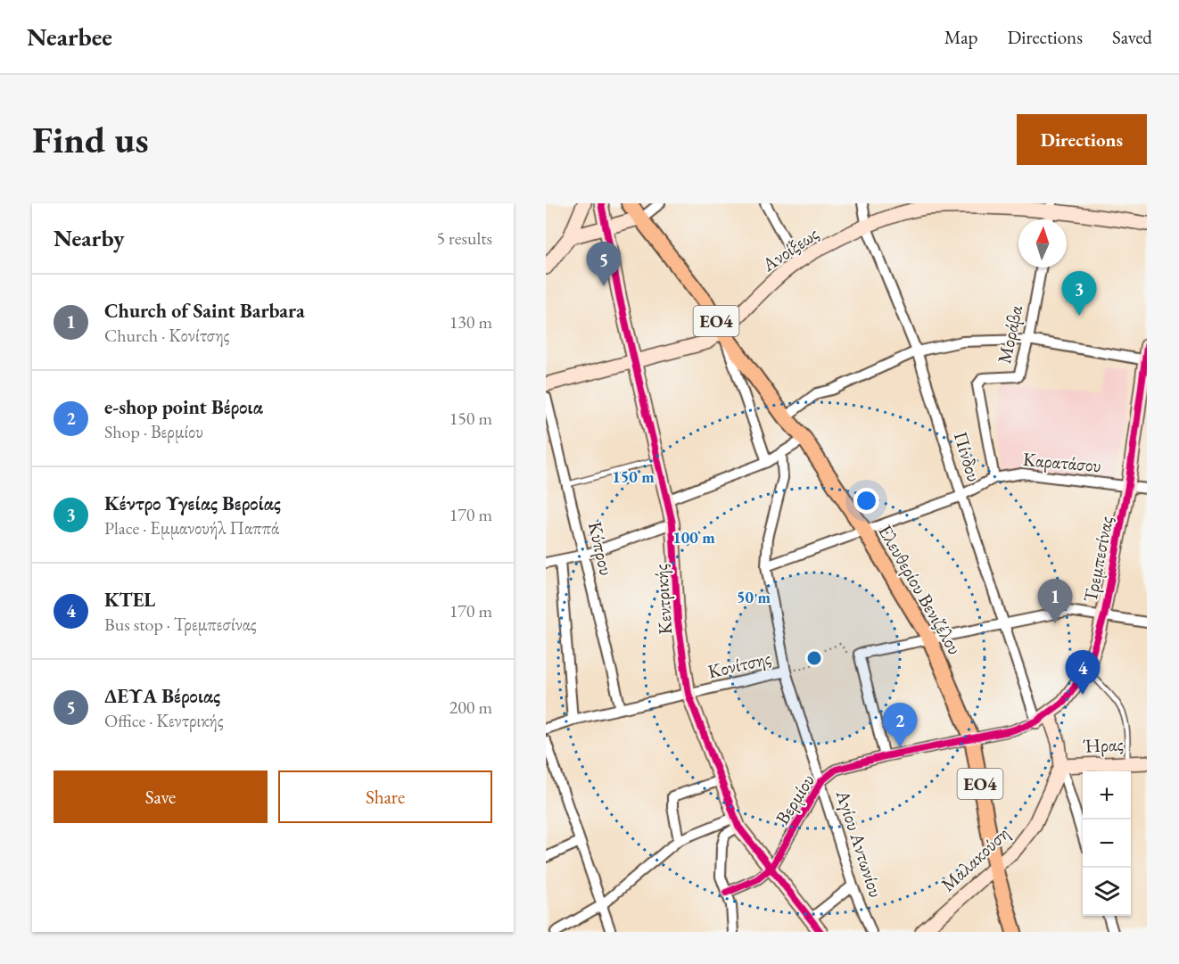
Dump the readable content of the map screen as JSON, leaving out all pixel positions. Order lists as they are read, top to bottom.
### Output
{
  "streets": {
    "main road": ["ΕΟ4", "Ελευθερίου Βενιζέλου"],
    "street": [
      "Ανοίξεως",
      "Μοράβα",
      "Πίνδου",
      "Καρατάσου",
      "Κύπρου",
      "Τρεμπεσίνας",
      "Κεντρικής",
      "Κονίτσης",
      "Ήρας",
      "Βερμίου",
      "Αγίου Αντωνίου",
      "Μαλακούση"
    ]
  },
  "crossings": [
    ["Ανοίξεως", "Πίνδου"],
    ["Ανοίξεως", "Ελευθερίου Βενιζέλου"],
    ["Ανοίξεως", "Κεντρικής"],
    ["Μοράβα", "Καρατάσου"],
    ["Πίνδου", "Καρατάσου"],
    ["Πίνδου", "Τρεμπεσίνας"],
    ["Καρατάσου", "Τρεμπεσίνας"],
    ["Καρατάσου", "Ελευθερίου Βενιζέλου"],
    ["Καρατάσου", "Αγίου Αντωνίου"],
    ["Κύπρου", "Κονίτσης"],
    ["Τρεμπεσίνας", "Ελευθερίου Βενιζέλου"],
    ["Τρεμπεσίνας", "Βερμίου"],
    ["Ελευθερίου Βενιζέλου", "Βερμίου"],
    ["Ελευθερίου Βενιζέλου", "Μαλακούση"],
    ["Κεντρικής", "Κονίτσης"],
    ["Κεντρικής", "Βερμίου"],
    ["Κονίτσης", "Αγίου Αντωνίου"],
    ["Ήρας", "Μαλακούση"],
    ["Βερμίου", "Αγίου Αντωνίου"]
  ],
  "north": "top",
  "page": {
    "header": "Nearbee",
    "nav": ["Map", "Directions", "Saved"],
    "buttons": [
      "Directions",
      ["Save", "Share"]
    ],
    "title": "Find us",
    "heading": ["Nearby", "5 results"],
    "pins": [
      "5",
      "3",
      "1",
      "4",
      "2"
    ],
    "list": [
      {
        "mark": "1",
        "name": "Church of Saint Barbara",
        "note": "Church · Κονίτσης",
        "value": "130 m"
      },
      {
        "mark": "2",
        "name": "e-shop point Βέροια",
        "note": "Shop · Βερμίου",
        "value": "150 m"
      },
      {
        "mark": "3",
        "name": "Κέντρο Υγείας Βεροίας",
        "note": "Place · Εμμανουήλ Παππά",
        "value": "170 m"
      },
      {
        "mark": "4",
        "name": "KTEL",
        "note": "Bus stop · Τρεμπεσίνας",
        "value": "170 m"
      },
      {
        "mark": "5",
        "name": "ΔΕΥΑ Βέροιας",
        "note": "Office · Κεντρικής",
        "value": "200 m"
      }
    ],
    "map_buttons": ["+", "−"]
  },
  "rings": ["150 m", "100 m", "50 m"]
}
